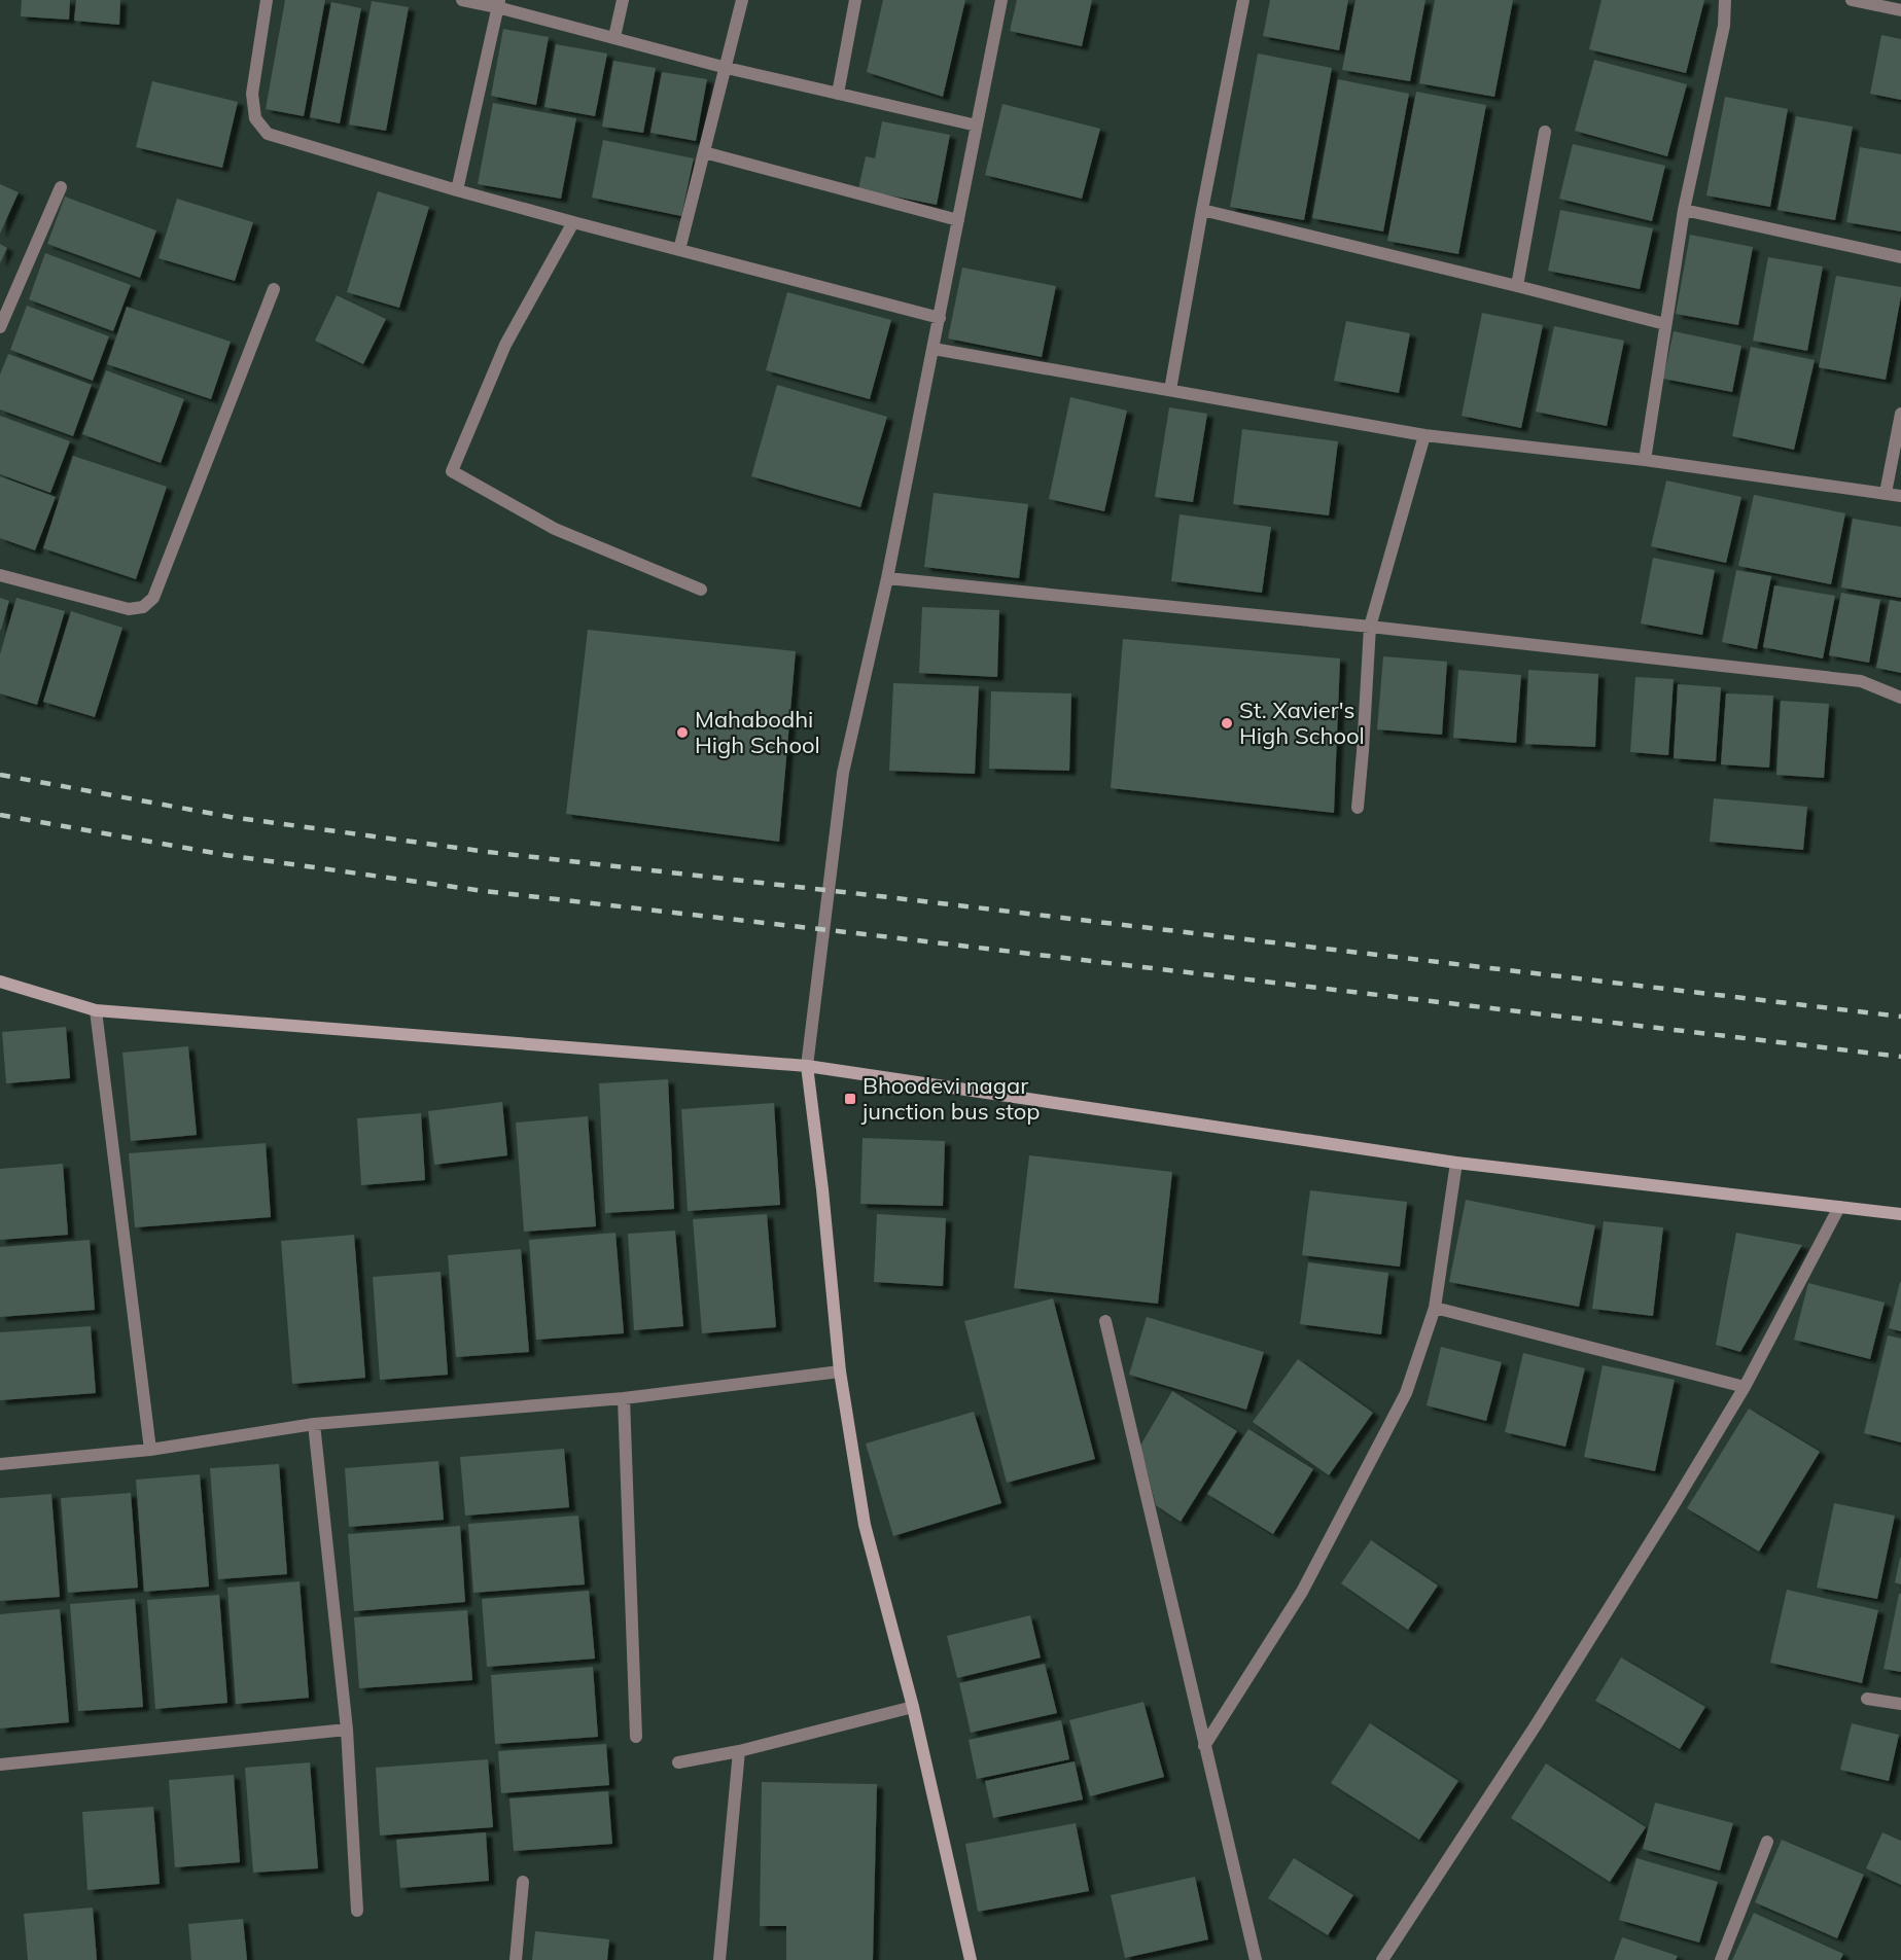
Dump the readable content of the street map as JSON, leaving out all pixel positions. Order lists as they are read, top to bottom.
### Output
{
  "places": {
    "other": ["St. Xavier's High School", "Mahabodhi High School"],
    "transit": ["Bhoodevi nagar junction bus stop"]
  }
}
